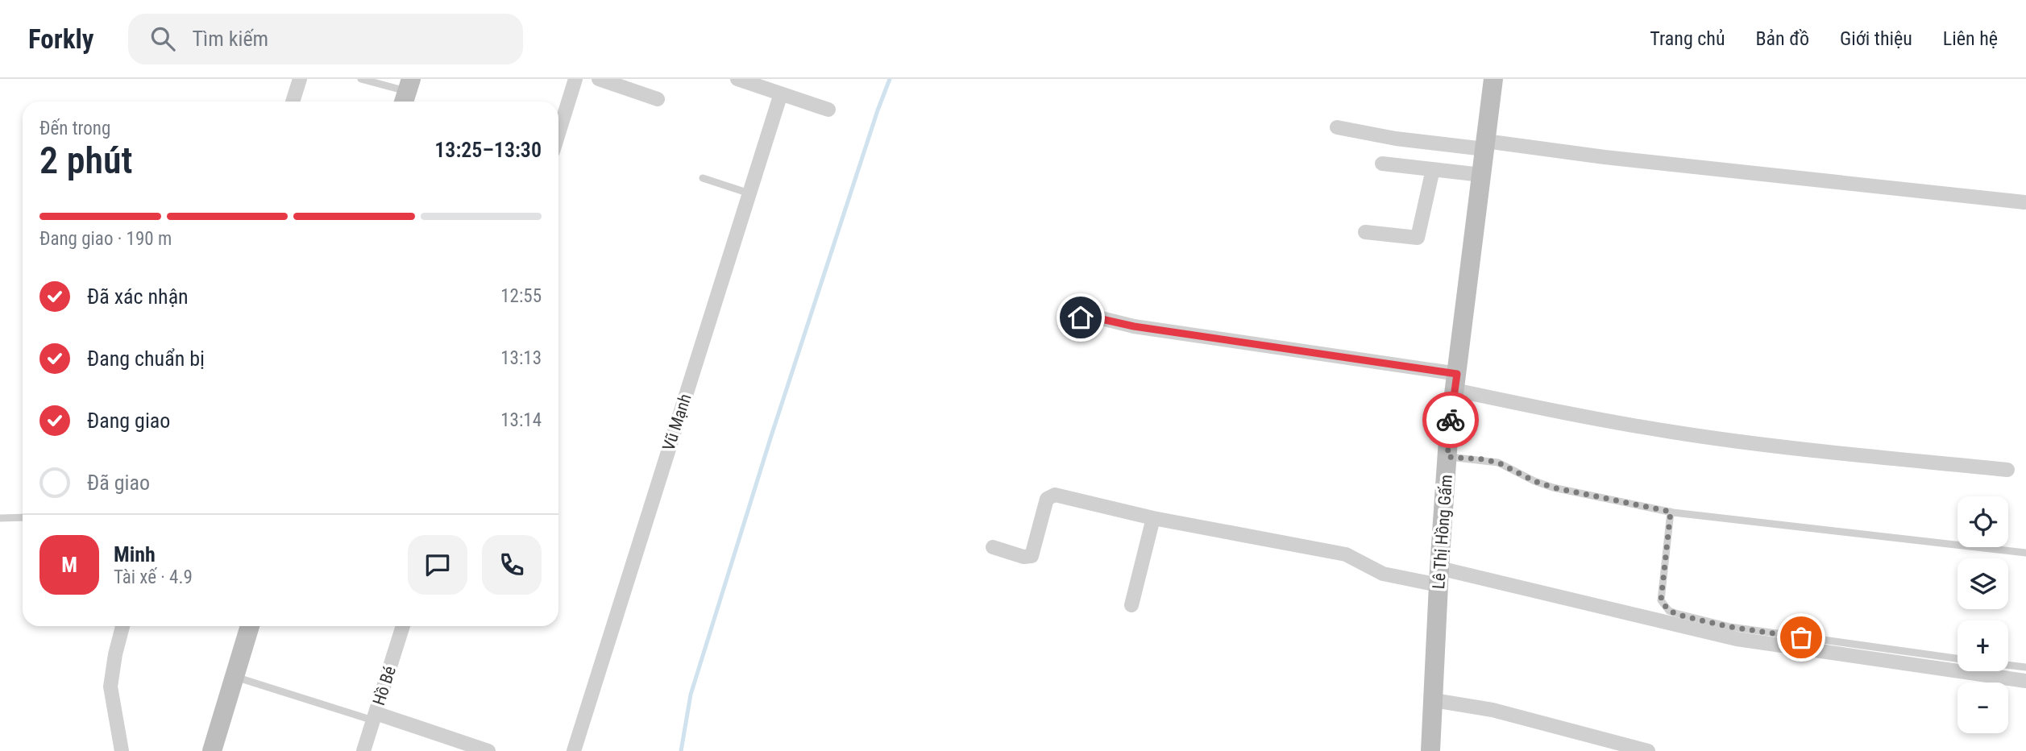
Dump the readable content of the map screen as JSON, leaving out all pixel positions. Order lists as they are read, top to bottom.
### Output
{
  "streets": {
    "main road": ["Lê Thị Hồng Gấm"],
    "street": ["Vũ Mạnh", "Hồ Bé"]
  },
  "page": {
    "header": "Forkly",
    "search": "Tìm kiếm",
    "nav": [
      "Trang chủ",
      "Bản đồ",
      "Giới thiệu",
      "Liên hệ"
    ],
    "heading": ["2 phút", "Đến trong", "13:25–13:30"],
    "panel": ["Minh", "Tài xế · 4.9"],
    "bar": "Đang giao · 190 m",
    "list": [
      ["Đã xác nhận", "12:55"],
      ["Đang chuẩn bị", "13:13"],
      ["Đang giao", "13:14"],
      "Đã giao"
    ],
    "map_buttons": ["+", "−"],
    "round": "M"
  }
}
